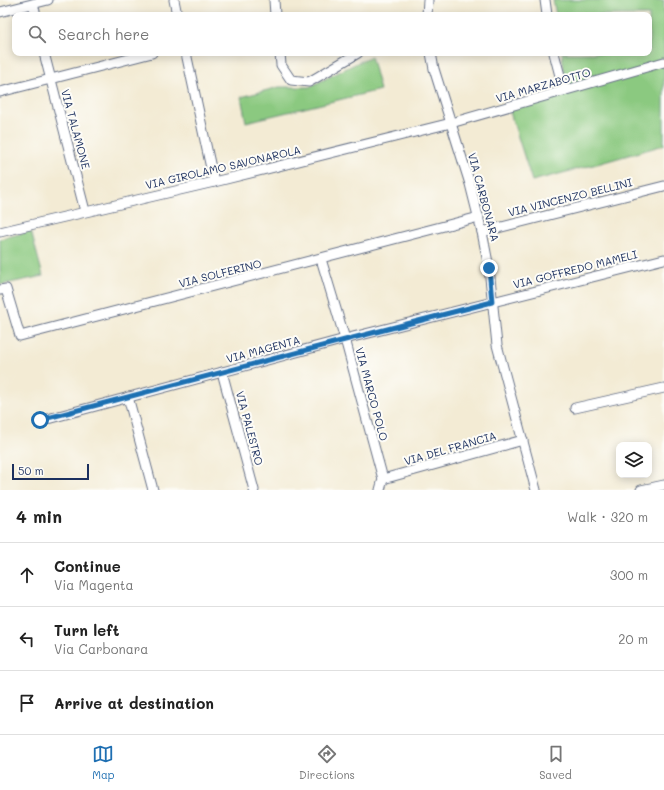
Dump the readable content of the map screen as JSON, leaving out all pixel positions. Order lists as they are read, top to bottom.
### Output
{
  "streets": {
    "street": [
      "VIA MARZABOTTO",
      "VIA TALAMONE",
      "VIA GIROLAMO SAVONAROLA",
      "VIA CARBONARA",
      "VIA VINCENZO BELLINI",
      "VIA GOFFREDO MAMELI",
      "VIA SOLFERINO",
      "VIA MAGENTA",
      "VIA MARCO POLO",
      "VIA PALESTRO",
      "VIA DEL FRANCIA"
    ]
  },
  "crossings": [
    ["VIA MARZABOTTO", "VIA GIROLAMO SAVONAROLA"],
    ["VIA MARZABOTTO", "VIA CARBONARA"],
    ["VIA TALAMONE", "VIA GIROLAMO SAVONAROLA"],
    ["VIA GIROLAMO SAVONAROLA", "VIA CARBONARA"],
    ["VIA CARBONARA", "VIA VINCENZO BELLINI"],
    ["VIA CARBONARA", "VIA GOFFREDO MAMELI"],
    ["VIA CARBONARA", "VIA SOLFERINO"],
    ["VIA CARBONARA", "VIA MAGENTA"],
    ["VIA CARBONARA", "VIA DEL FRANCIA"],
    ["VIA GOFFREDO MAMELI", "VIA MAGENTA"],
    ["VIA SOLFERINO", "VIA MARCO POLO"],
    ["VIA MAGENTA", "VIA MARCO POLO"],
    ["VIA MAGENTA", "VIA PALESTRO"],
    ["VIA MARCO POLO", "VIA DEL FRANCIA"]
  ],
  "scale_bar": "50 m",
  "page": {
    "search": "Search here",
    "scale": "50 m",
    "heading": ["4 min", "Walk · 320 m"],
    "list": [
      ["Continue", "Via Magenta", "300 m"],
      ["Turn left", "Via Carbonara", "20 m"],
      "Arrive at destination"
    ],
    "nav": ["Map", "Directions", "Saved"]
  }
}
